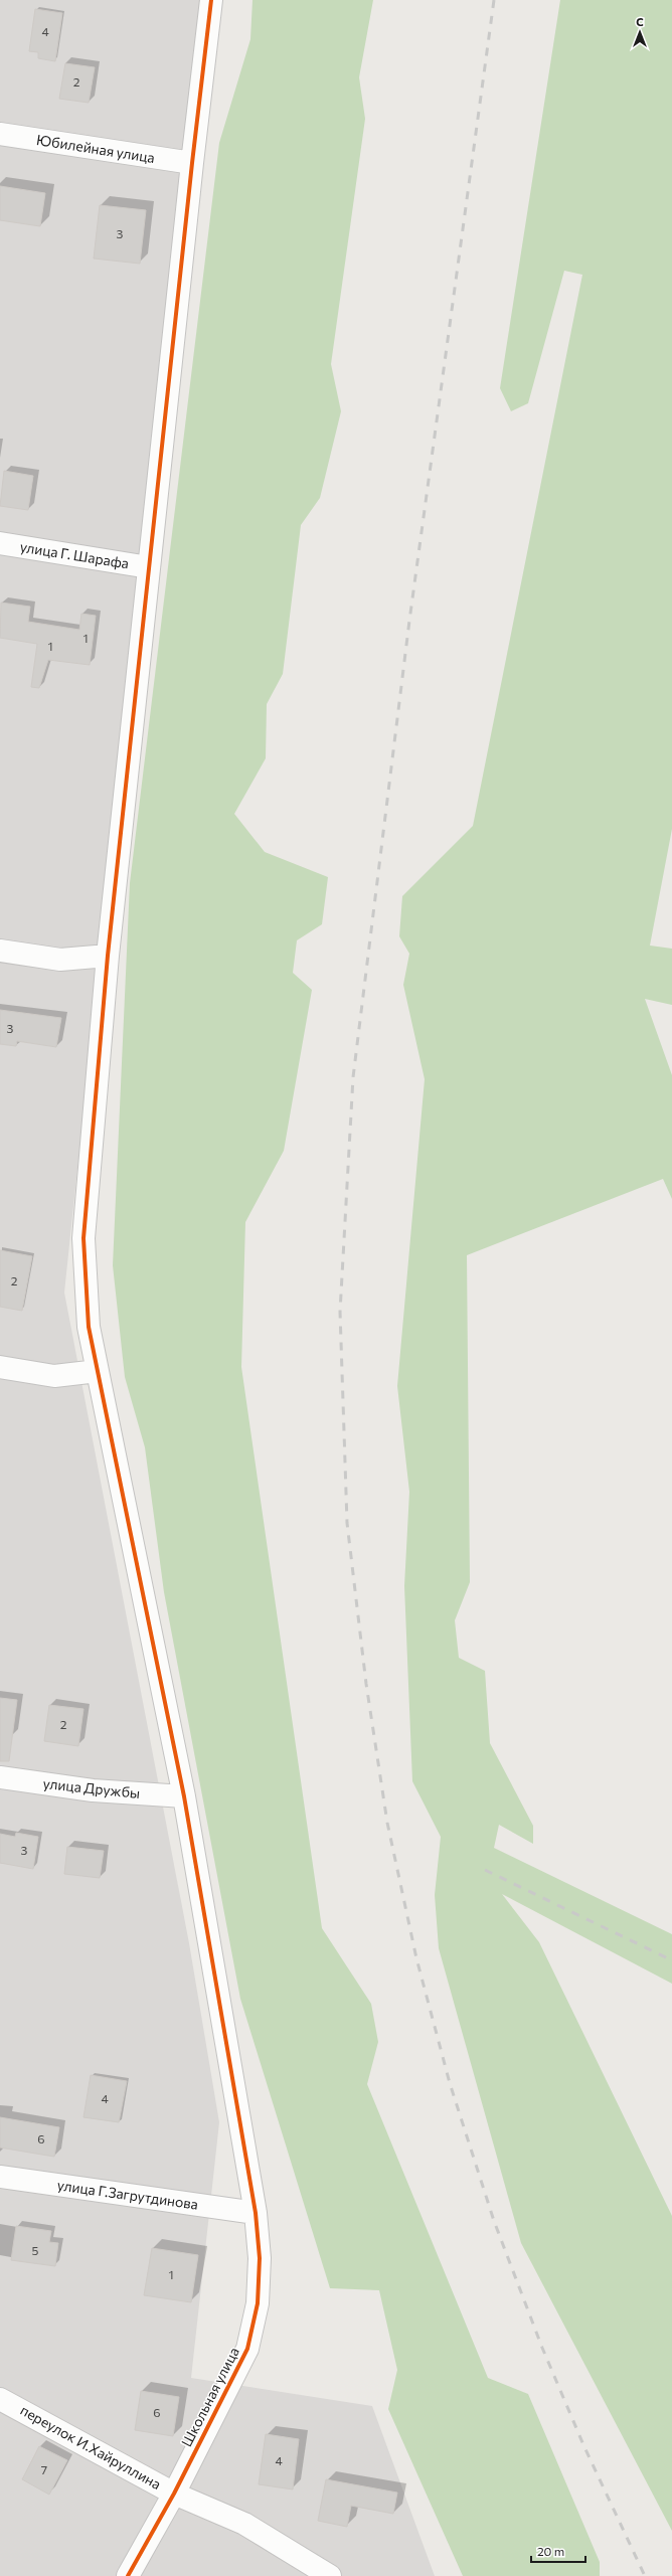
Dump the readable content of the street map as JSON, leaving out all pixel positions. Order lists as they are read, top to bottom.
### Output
{
  "streets": {
    "street": [
      "Юбилейная улица",
      "улица Г. Шарафа",
      "улица Дружбы",
      "улица Г.Загрутдинова",
      "Школьная улица",
      "переулок И.Хайруллина"
    ]
  },
  "crossings": [
    ["Юбилейная улица", "Школьная улица"],
    ["улица Г. Шарафа", "Школьная улица"],
    ["улица Дружбы", "Школьная улица"],
    ["улица Г.Загрутдинова", "Школьная улица"],
    ["Школьная улица", "переулок И.Хайруллина"]
  ],
  "house_numbers": [
    "4",
    "2",
    "3",
    "1",
    "1",
    "3",
    "2",
    "2",
    "3",
    "4",
    "6",
    "5",
    "1",
    "6",
    "4",
    "7"
  ],
  "scale_bar": "20 m",
  "north": "top"
}
